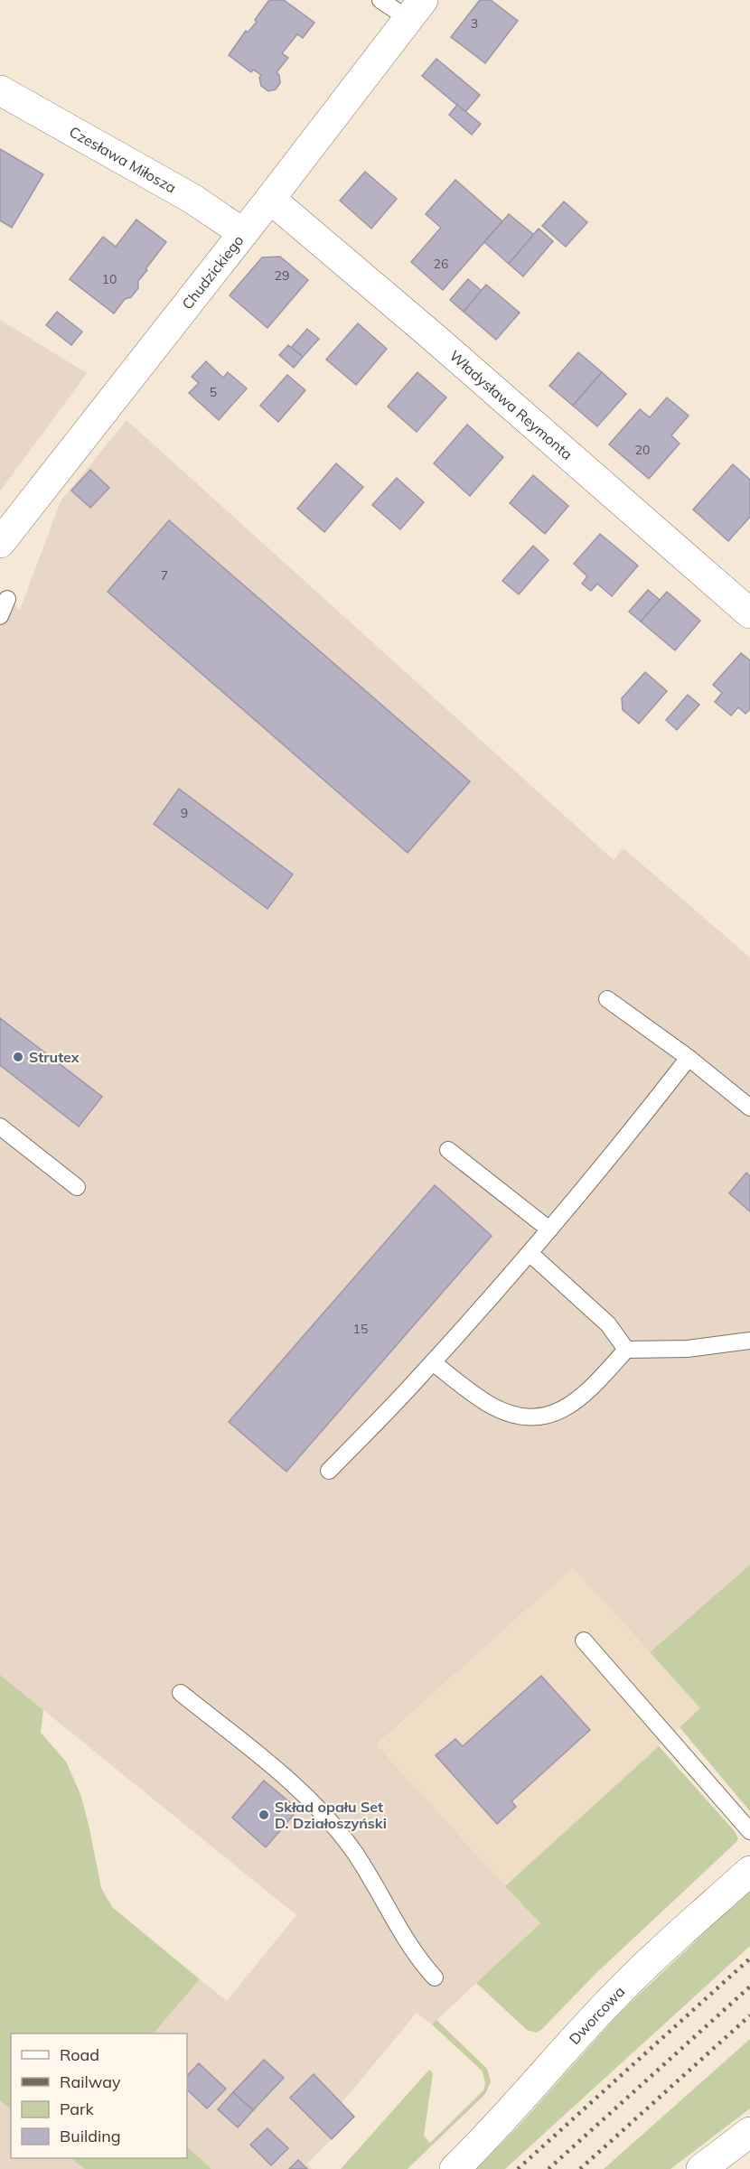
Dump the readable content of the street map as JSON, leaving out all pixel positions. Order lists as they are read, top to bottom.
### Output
{
  "streets": {
    "street": [
      "Czesława Miłosza",
      "Chudzickiego",
      "Władysława Reymonta",
      "Dworcowa"
    ]
  },
  "crossings": [
    ["Czesława Miłosza", "Chudzickiego"],
    ["Chudzickiego", "Władysława Reymonta"]
  ],
  "places": ["Strutex", "Skład opału Set D. Działoszyński"],
  "house_numbers": [
    "3",
    "26",
    "29",
    "10",
    "5",
    "20",
    "7",
    "9",
    "15"
  ],
  "legend": [
    "Road",
    "Railway",
    "Park",
    "Building"
  ]
}
